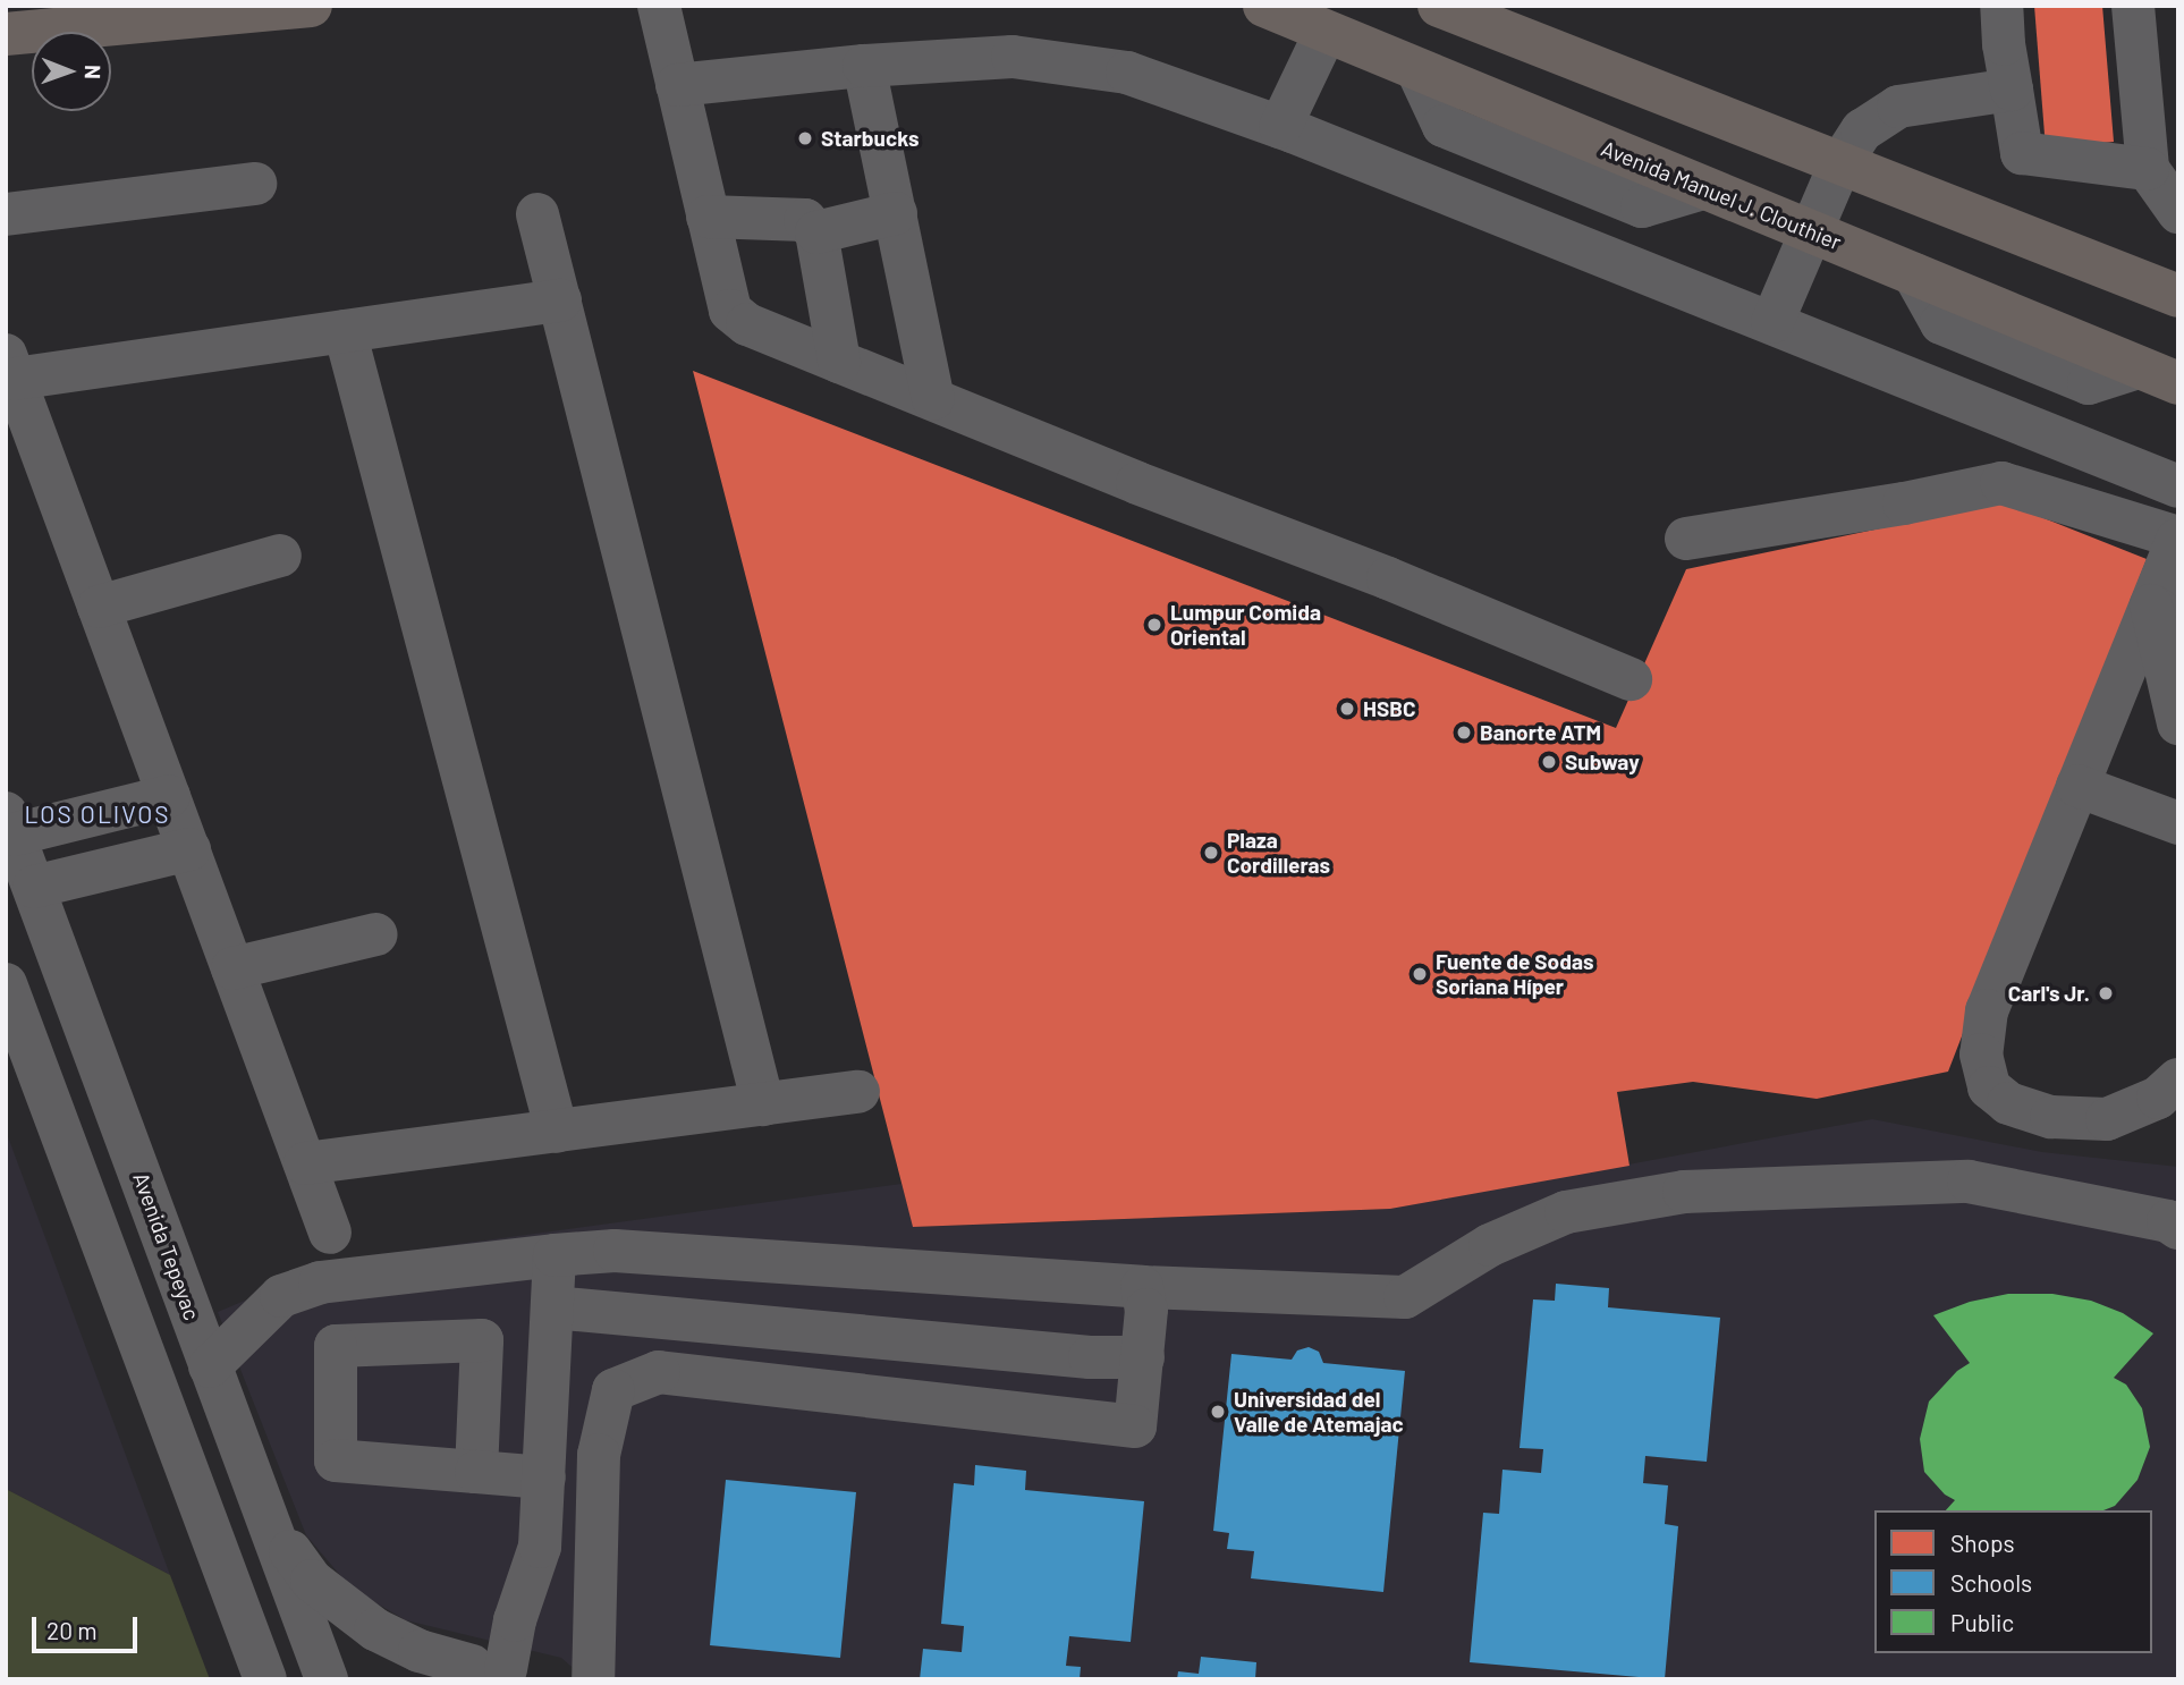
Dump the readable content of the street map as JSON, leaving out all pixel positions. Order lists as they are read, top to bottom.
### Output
{
  "streets": {
    "main road": ["Avenida Manuel J. Clouthier"],
    "street": ["Avenida Tepeyac"]
  },
  "districts": ["LOS OLIVOS"],
  "places": [
    "Starbucks",
    "Lumpur Comida Oriental",
    "HSBC",
    "Banorte ATM",
    "Subway",
    "Plaza Cordilleras",
    "Fuente de Sodas Soriana Híper",
    "Carl's Jr.",
    "Universidad del Valle de Atemajac"
  ],
  "legend": ["Shops", "Schools", "Public"],
  "scale_bar": "20 m",
  "north": "right"
}
